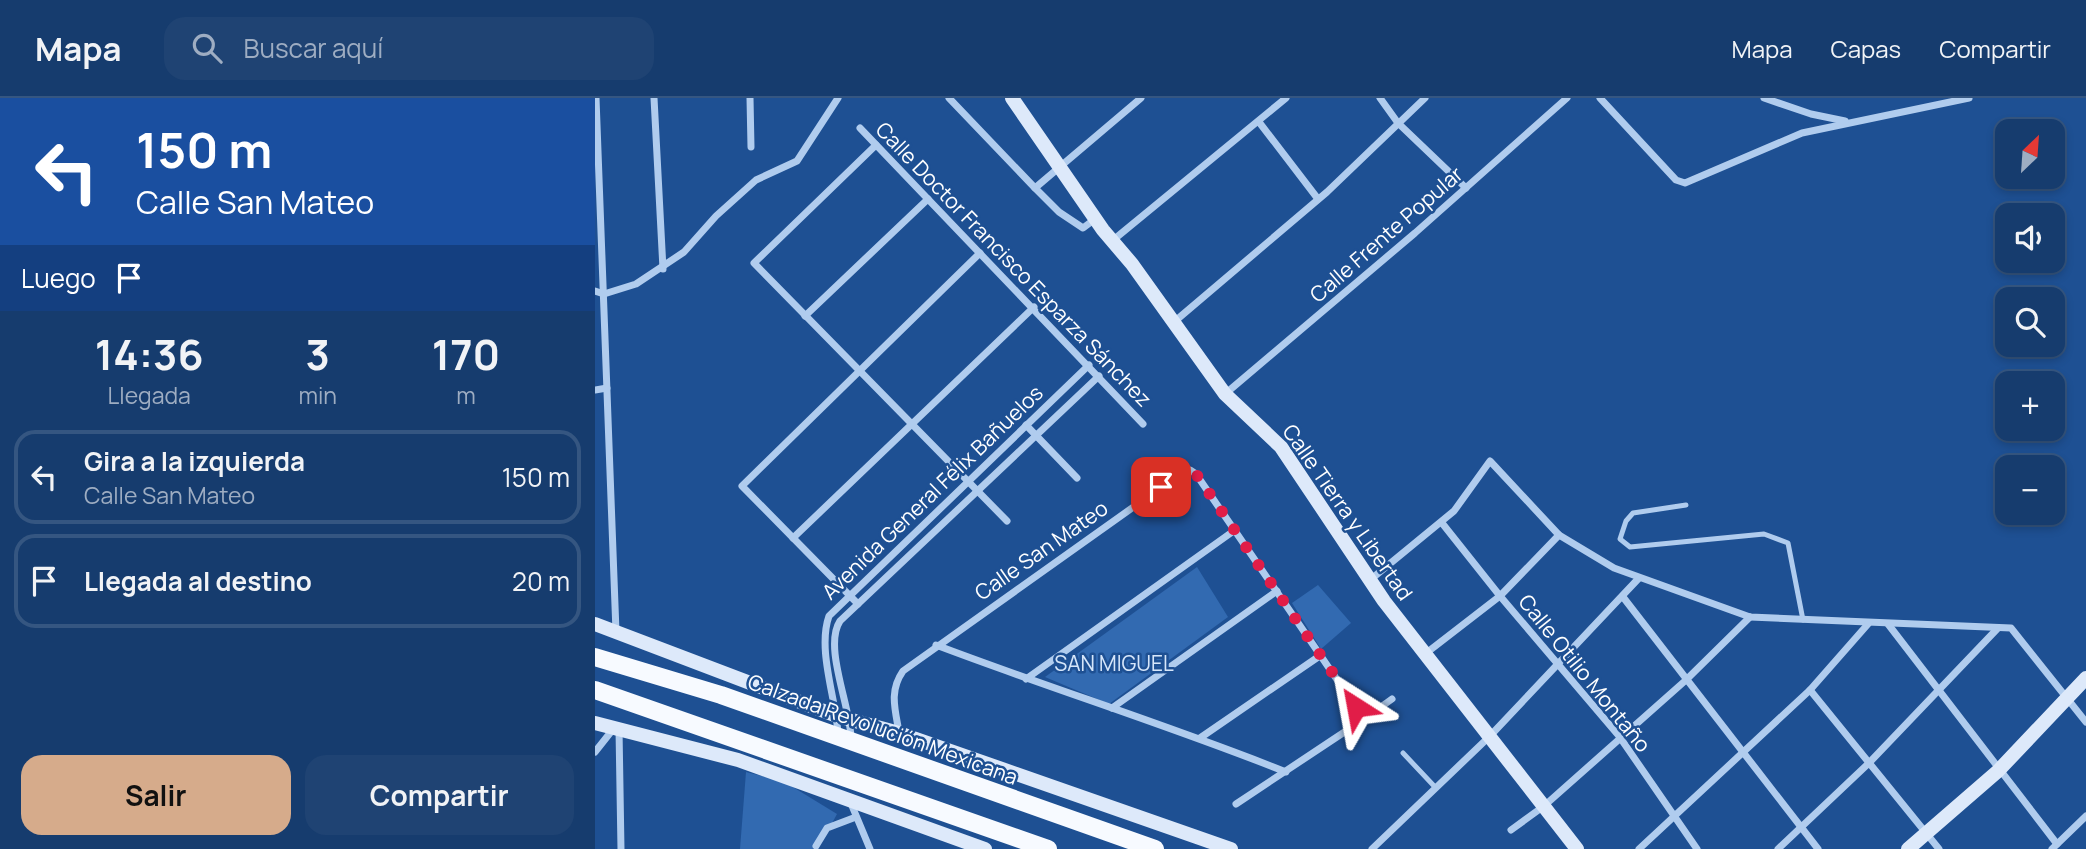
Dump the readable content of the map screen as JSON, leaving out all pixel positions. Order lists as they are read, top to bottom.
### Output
{
  "streets": {
    "main road": ["Calzada Revolución Mexicana"],
    "street": [
      "Calle Frente Popular",
      "Calle Doctor Francisco Esparza Sánchez",
      "Avenida General Félix Bañuelos",
      "Calle Tierra y Libertad",
      "Calle San Mateo",
      "Calle Otilio Montaño"
    ]
  },
  "crossings": [
    ["Calle Frente Popular", "Calle Tierra y Libertad"],
    ["Calle Doctor Francisco Esparza Sánchez", "Avenida General Félix Bañuelos"],
    ["Avenida General Félix Bañuelos", "Calzada Revolución Mexicana"]
  ],
  "parks": ["SAN MIGUEL"],
  "north": "top right",
  "page": {
    "header": "Mapa",
    "search": "Buscar aquí",
    "nav": ["Mapa", "Capas", "Compartir"],
    "turn": ["150 m", "Calle San Mateo"],
    "map_buttons": ["+", "−"],
    "then": "Luego",
    "eta": [
      "14:36",
      "Llegada",
      "3",
      "min",
      "170",
      "m"
    ],
    "list": [
      {
        "name": "Gira a la izquierda",
        "note": "Calle San Mateo",
        "value": "150 m"
      },
      {
        "name": "Llegada al destino",
        "value": "20 m"
      }
    ],
    "buttons": ["Salir", "Compartir"]
  }
}
